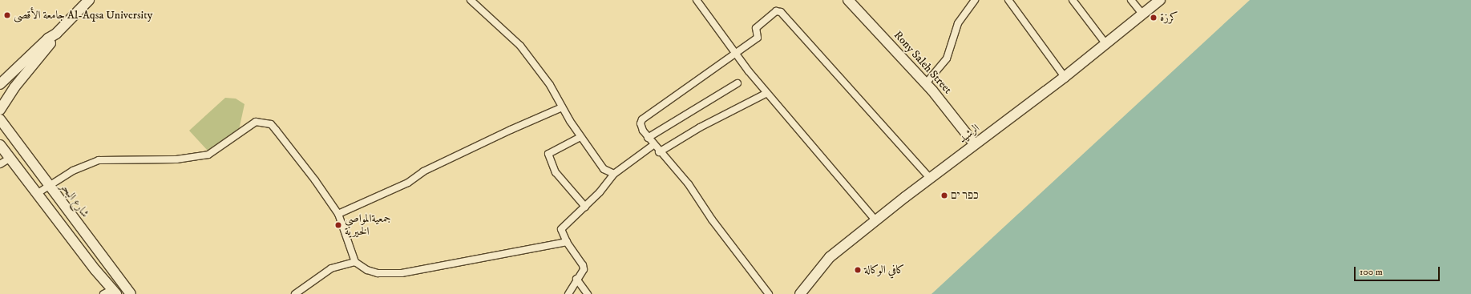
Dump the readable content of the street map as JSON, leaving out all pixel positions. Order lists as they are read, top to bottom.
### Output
{
  "streets": {
    "main road": ["Rony Saleh Street", "الرشيد", "شارع البحر"]
  },
  "crossings": [
    ["Rony Saleh Street", "الرشيد"]
  ],
  "places": [
    "جامعة الأقصى Al-Aqsa University",
    "كرزة",
    "כפר ים",
    "جمعيةالمواصي الخيرية",
    "كافي الوكالة"
  ],
  "scale_bar": "100 m"
}
